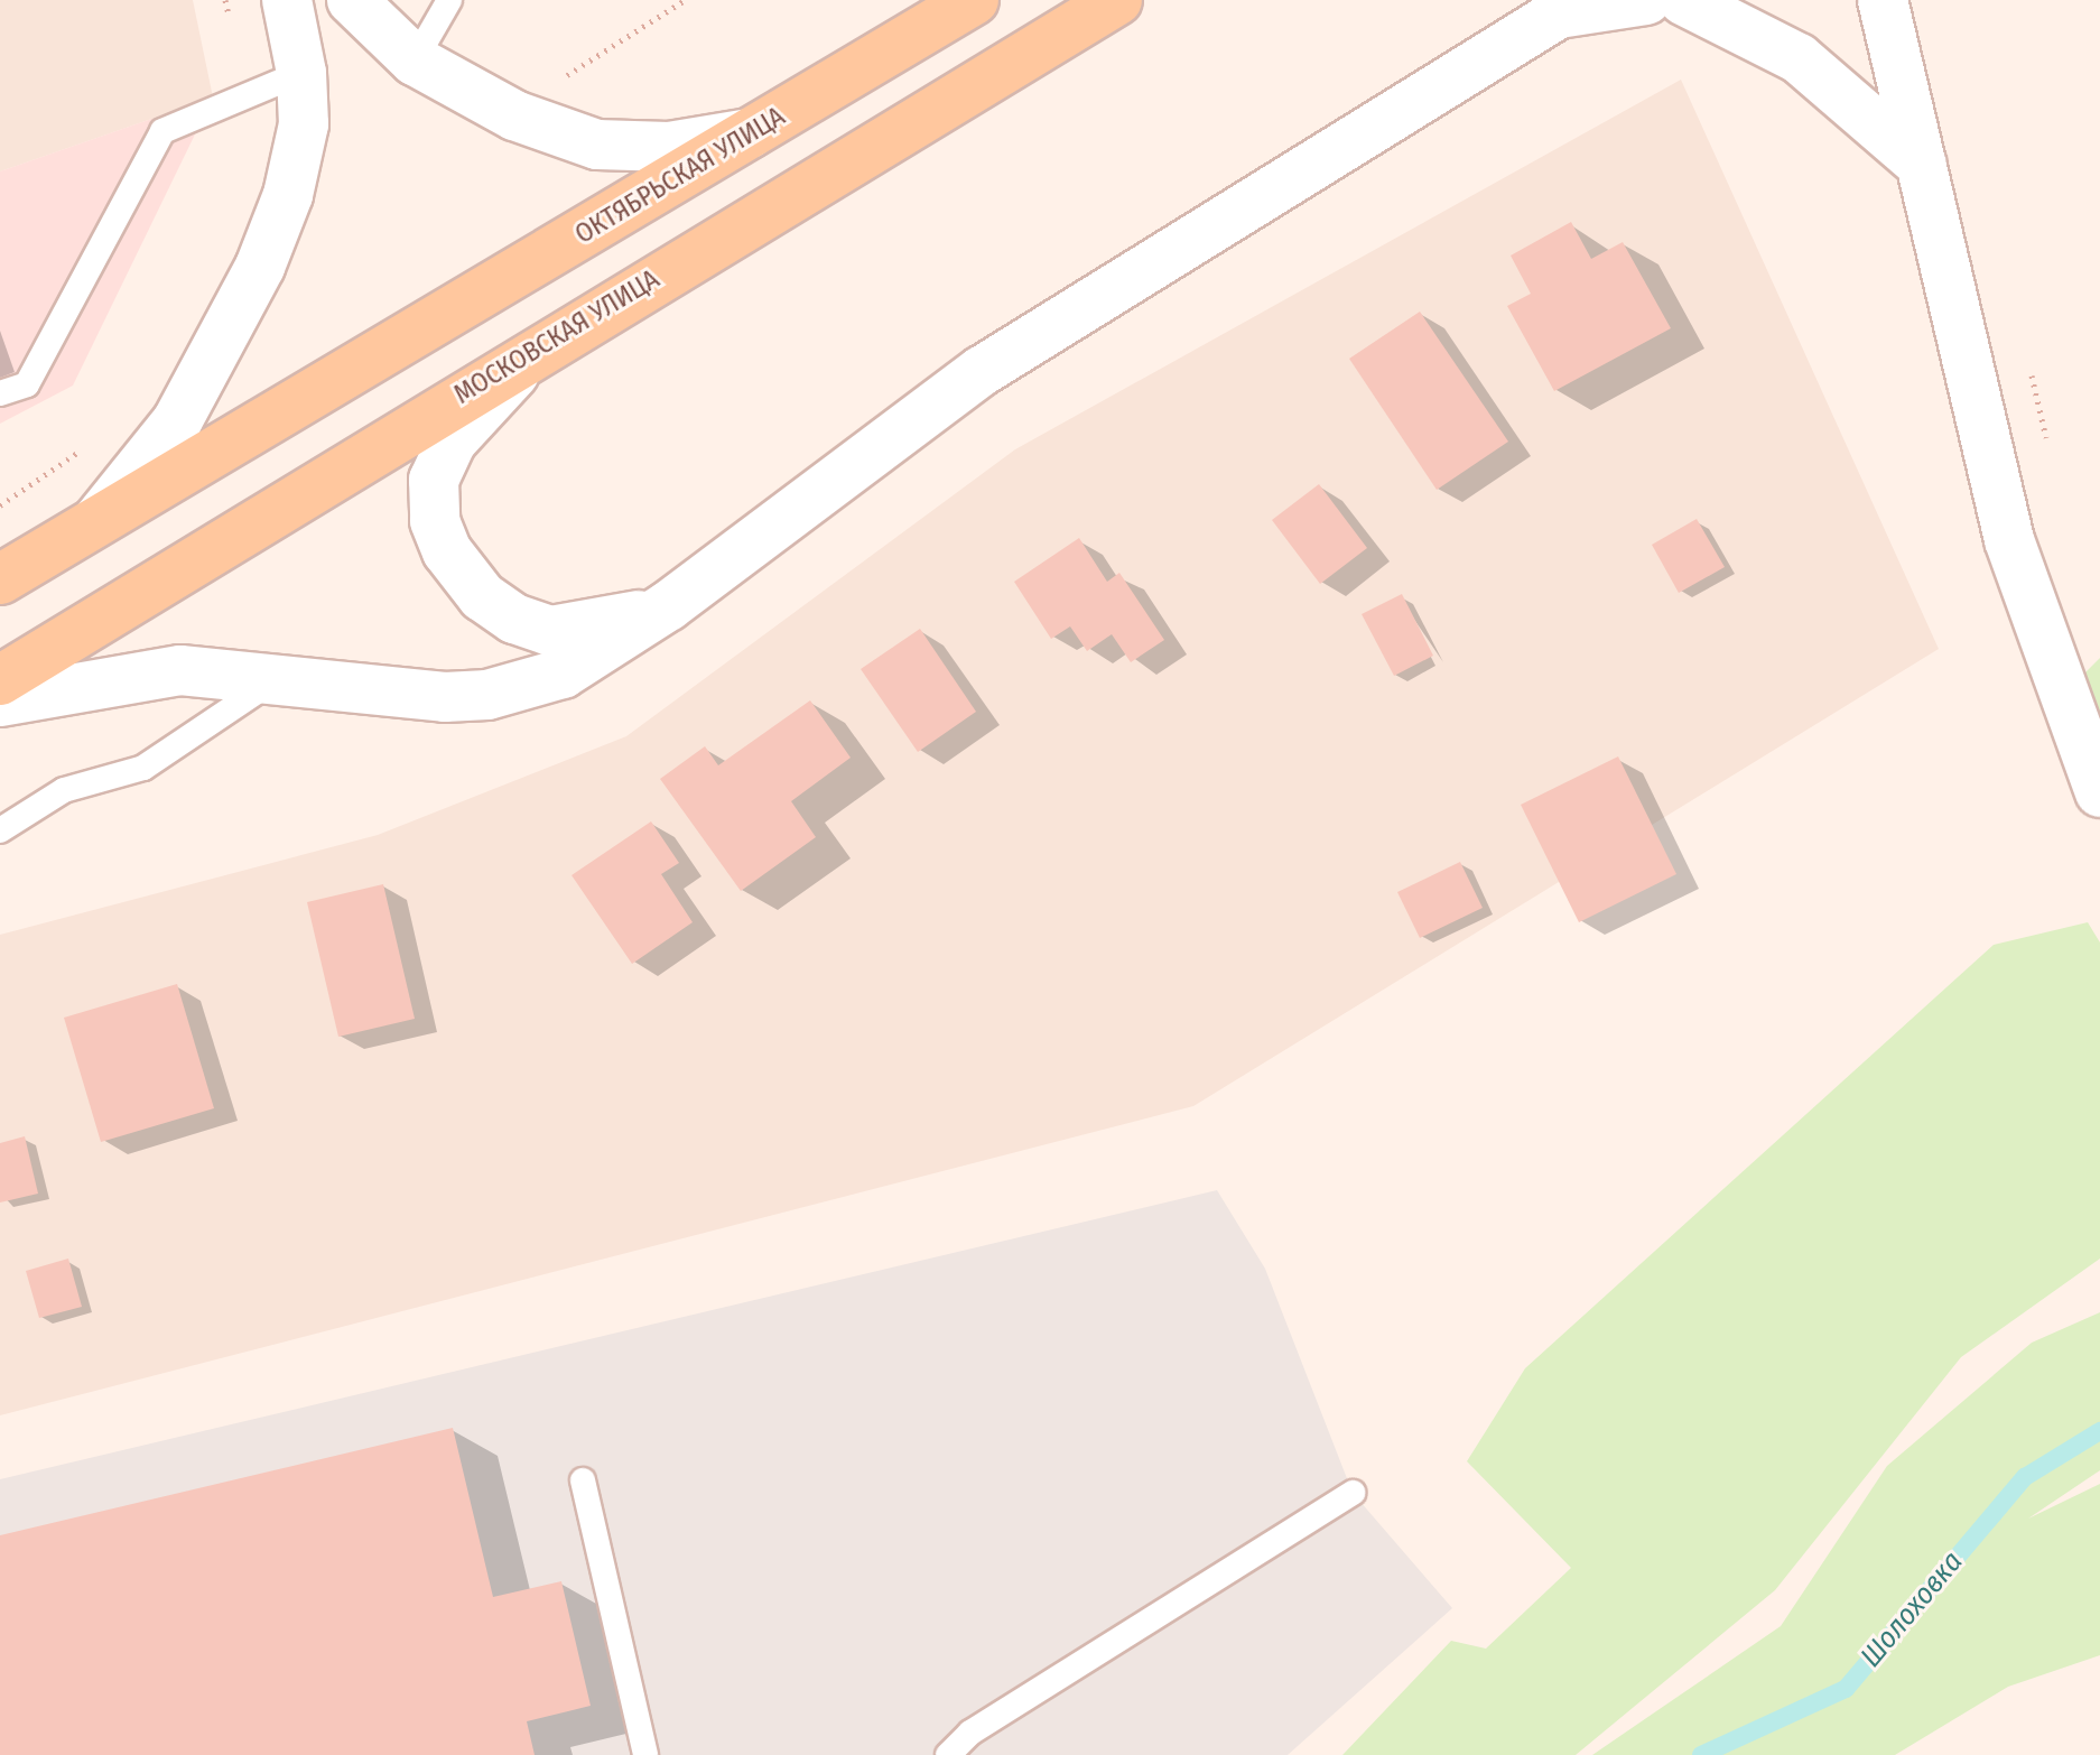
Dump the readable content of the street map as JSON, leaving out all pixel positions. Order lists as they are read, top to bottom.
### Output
{
  "streets": {
    "main road": ["ОКТЯБРЬСКАЯ УЛИЦА", "МОСКОВСКАЯ УЛИЦА"]
  },
  "water": ["Шолоховка"]
}
